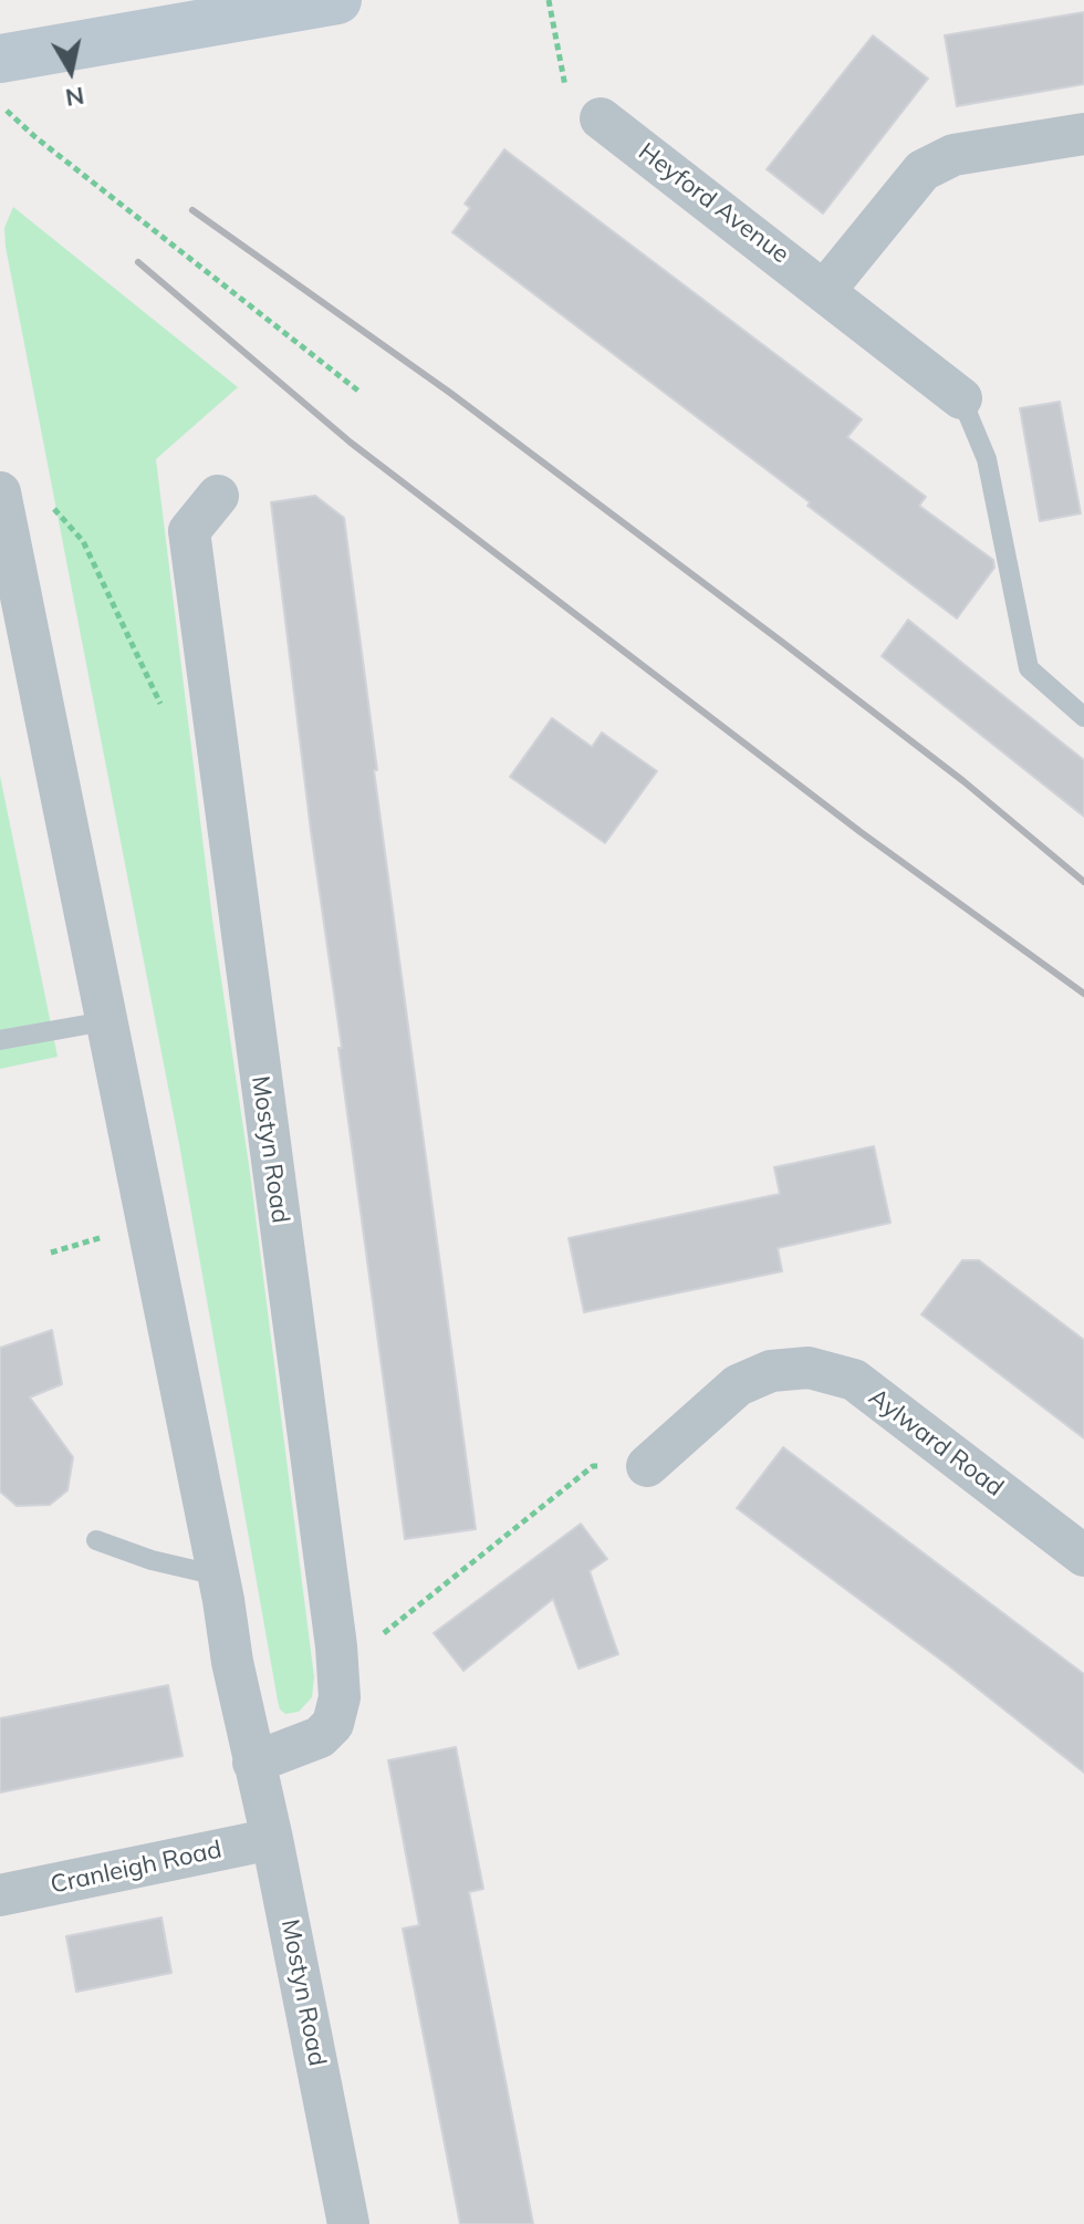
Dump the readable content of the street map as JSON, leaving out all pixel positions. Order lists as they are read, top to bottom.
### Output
{
  "streets": {
    "street": [
      "Heyford Avenue",
      "Mostyn Road",
      "Aylward Road",
      "Cranleigh Road"
    ]
  },
  "crossings": [
    ["Mostyn Road", "Cranleigh Road"]
  ],
  "north": "bottom"
}
